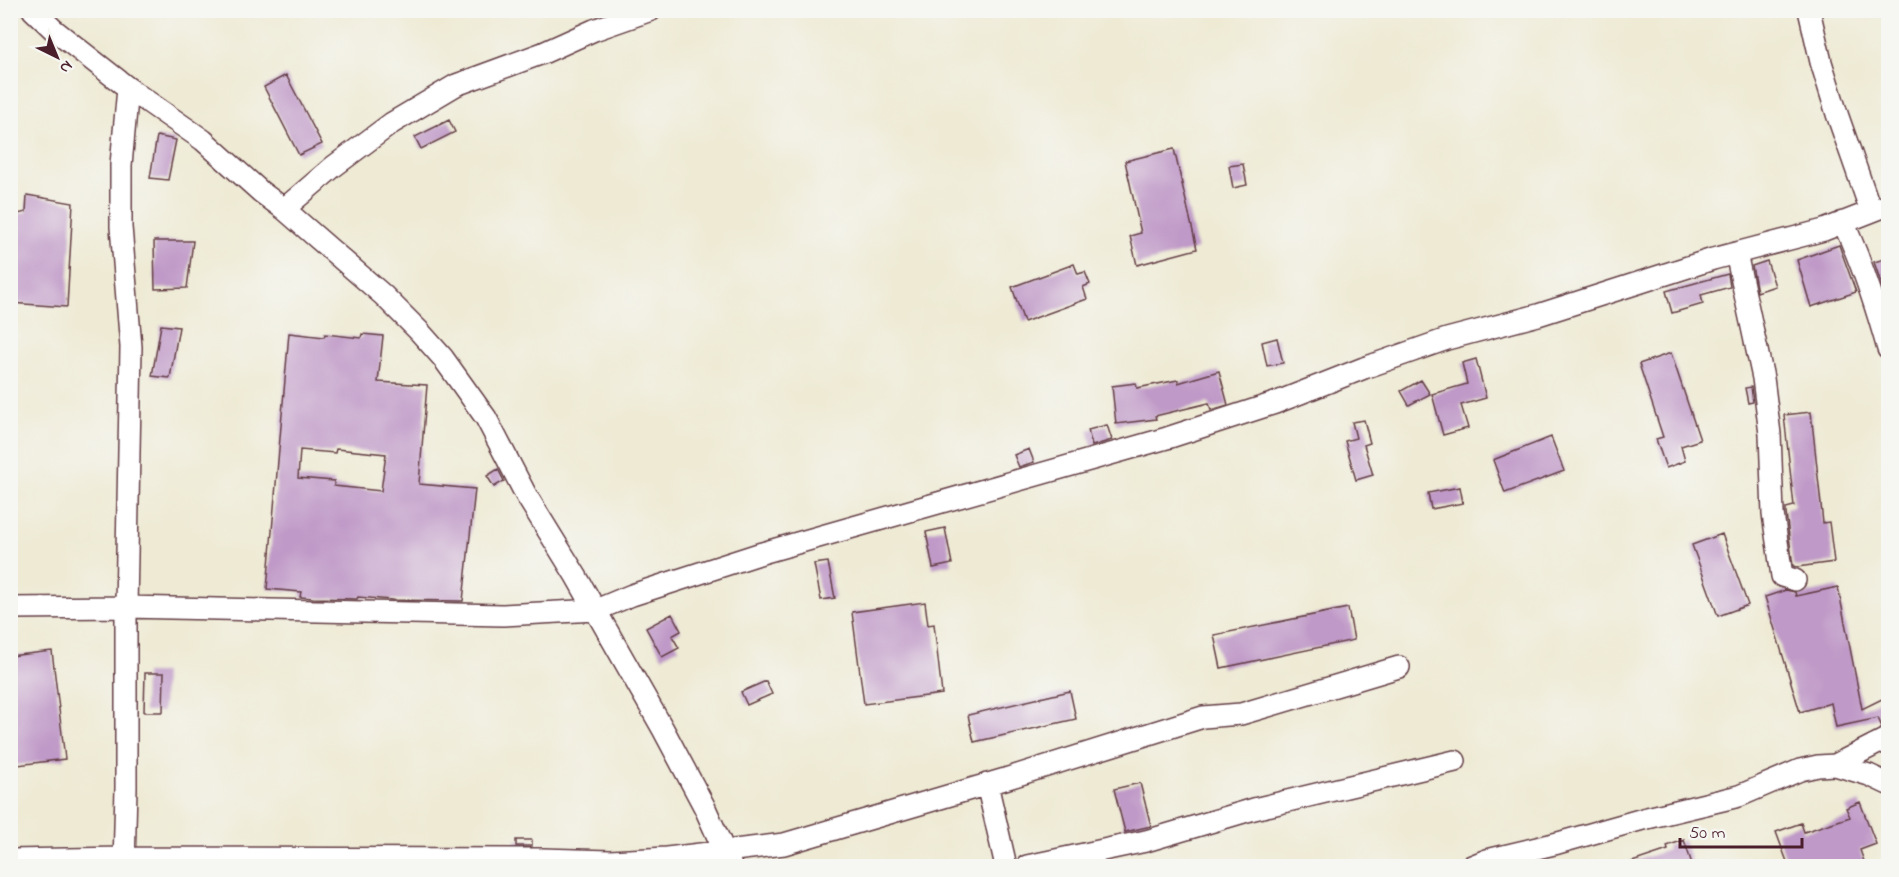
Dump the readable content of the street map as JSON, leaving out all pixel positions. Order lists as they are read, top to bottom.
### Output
{
  "scale_bar": "50 m",
  "north": "bottom right"
}
